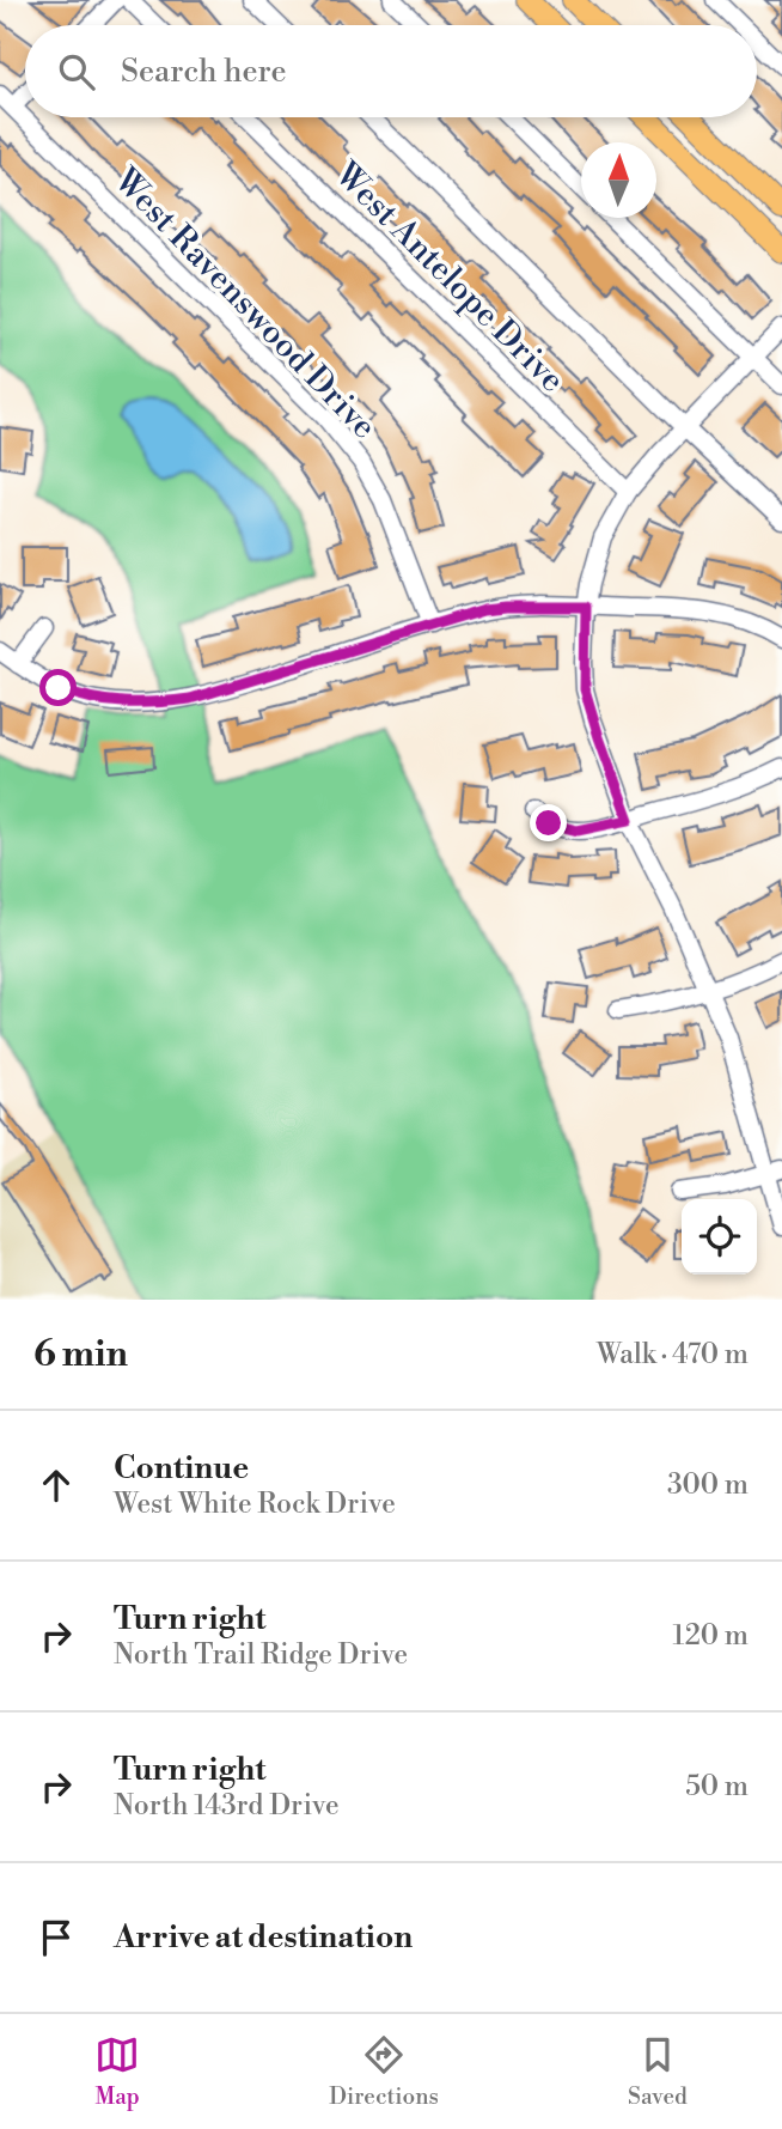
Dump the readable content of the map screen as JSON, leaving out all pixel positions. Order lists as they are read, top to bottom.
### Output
{
  "streets": {
    "street": ["West Antelope Drive", "West Ravenswood Drive"]
  },
  "north": "top",
  "page": {
    "search": "Search here",
    "heading": ["6 min", "Walk · 470 m"],
    "list": [
      ["Continue", "West White Rock Drive", "300 m"],
      ["Turn right", "North Trail Ridge Drive", "120 m"],
      ["Turn right", "North 143rd Drive", "50 m"],
      "Arrive at destination"
    ],
    "nav": ["Map", "Directions", "Saved"]
  }
}
